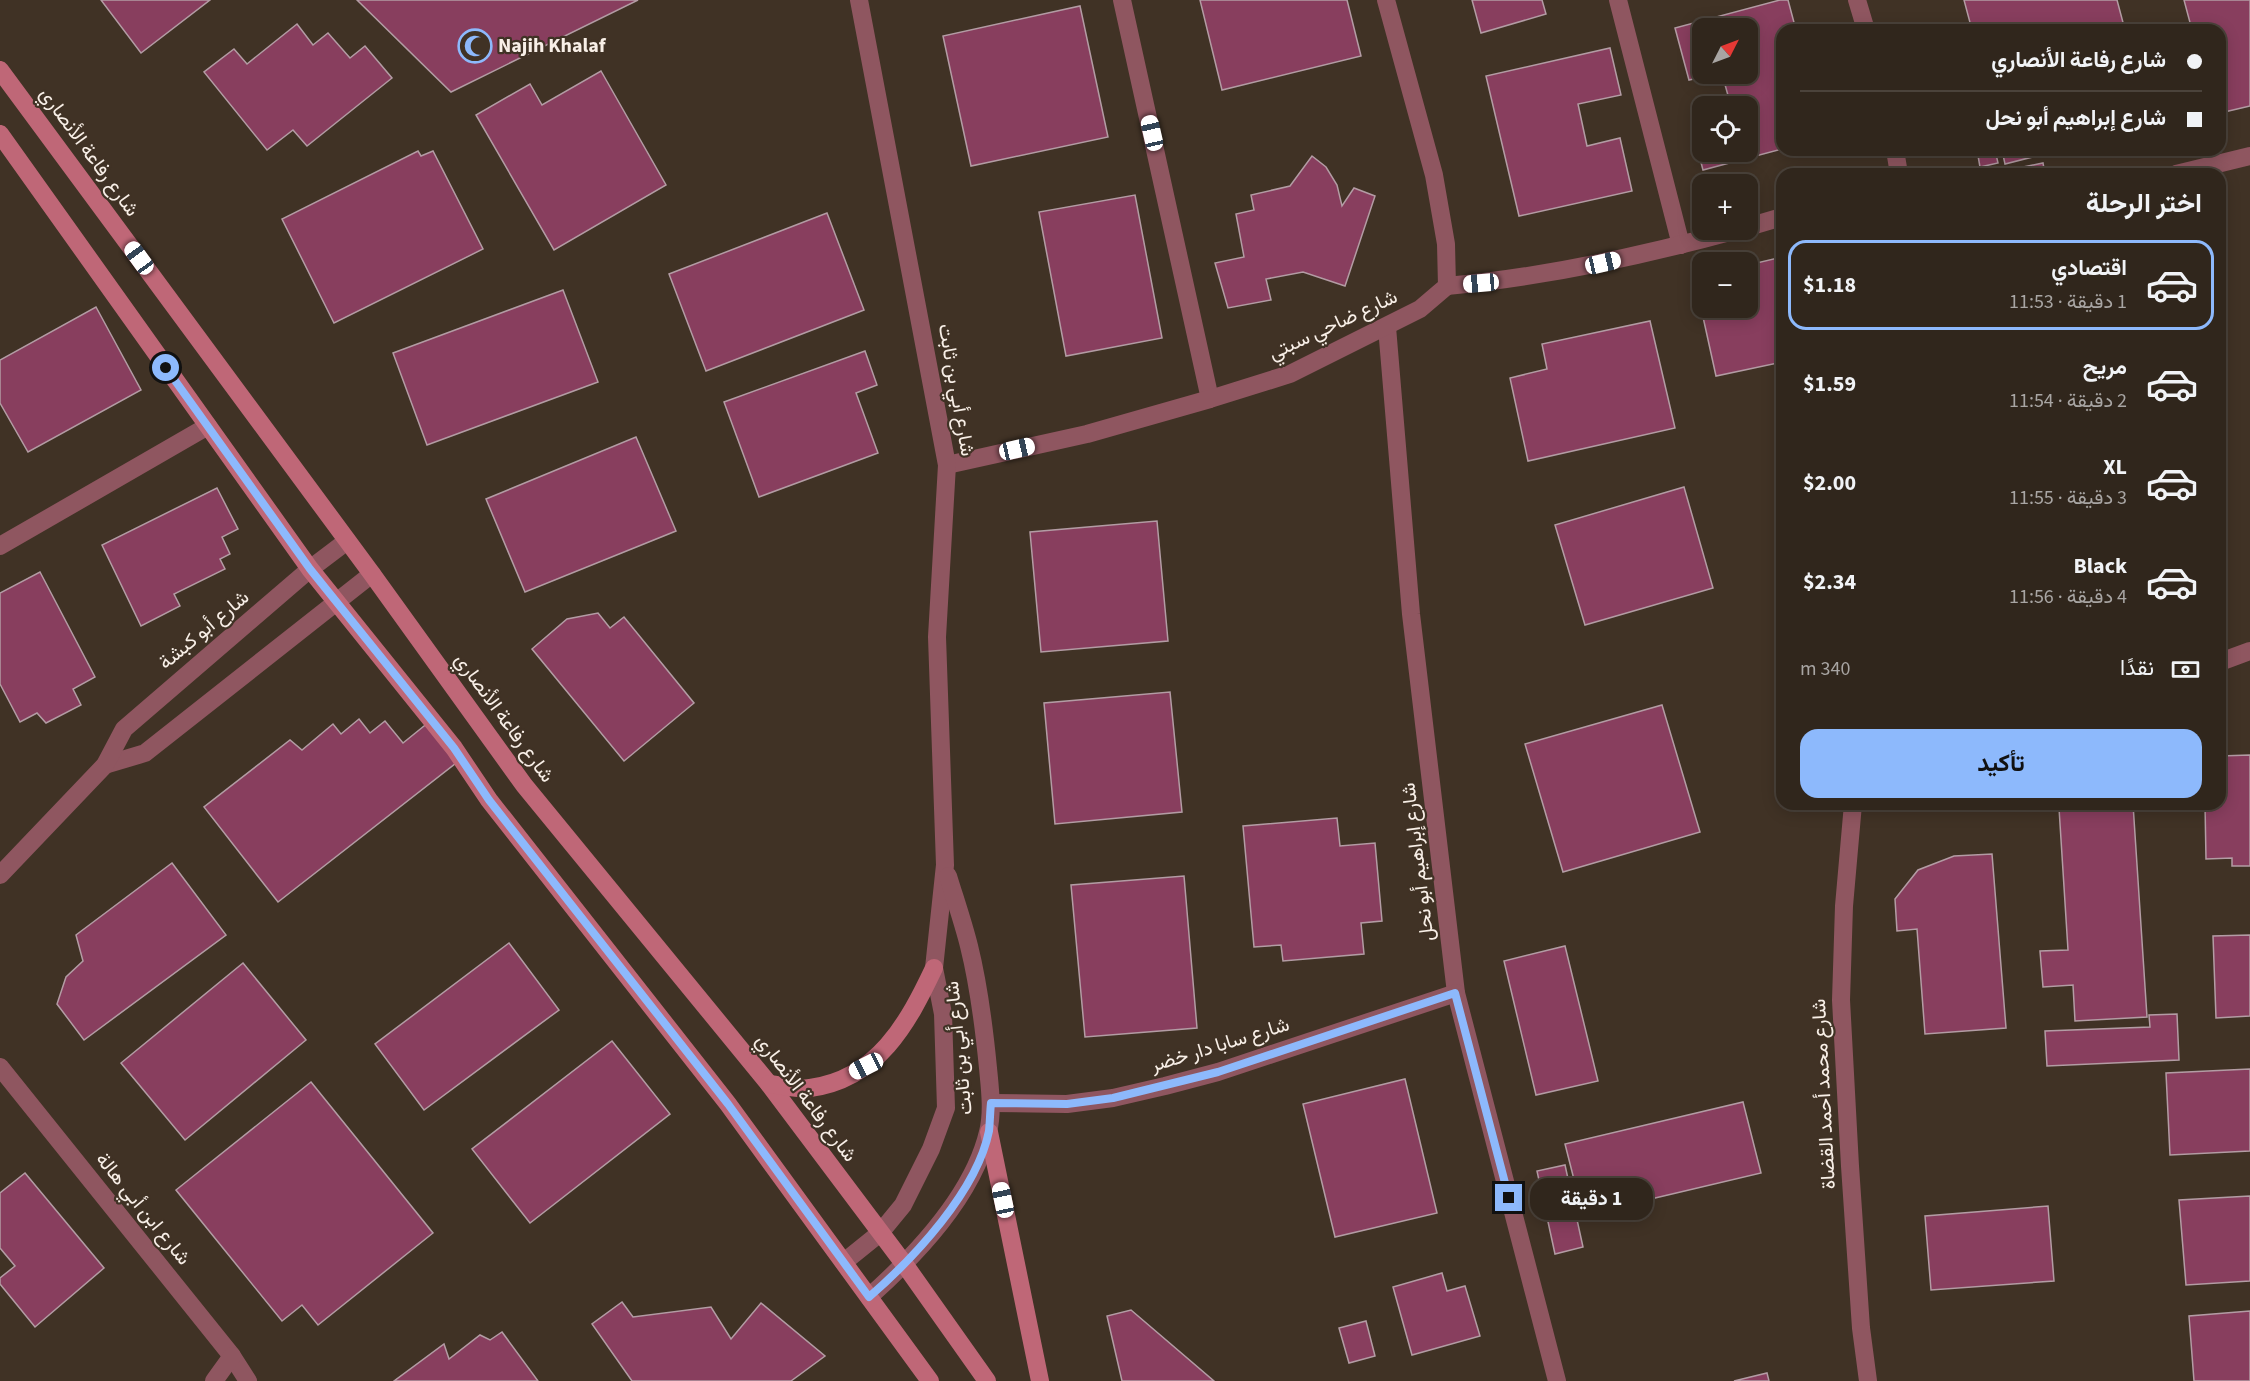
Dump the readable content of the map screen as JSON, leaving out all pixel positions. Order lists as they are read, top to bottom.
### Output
{
  "streets": {
    "street": [
      "شارع رفاعة الأنصاري",
      "شارع ضاحي سبتي",
      "شارع أبي بن ثابت",
      "شارع أبو كبشة",
      "شارع إبراهيم أبو نحل",
      "شارع سابا دار خضر",
      "شارع محمد أحمد القضاة",
      "شارع ابن أبي هالة"
    ]
  },
  "crossings": [
    ["شارع رفاعة الأنصاري", "شارع أبي بن ثابت"],
    ["شارع رفاعة الأنصاري", "شارع أبو كبشة"],
    ["شارع ضاحي سبتي", "شارع أبي بن ثابت"],
    ["شارع ضاحي سبتي", "شارع إبراهيم أبو نحل"],
    ["شارع أبي بن ثابت", "شارع سابا دار خضر"],
    ["شارع إبراهيم أبو نحل", "شارع سابا دار خضر"]
  ],
  "places": {
    "mosque": ["Najih Khalaf"]
  },
  "north": "top right",
  "page": {
    "map_buttons": ["+", "−"],
    "banner": ["شارع رفاعة الأنصاري", "شارع إبراهيم أبو نحل"],
    "heading": "اختر الرحلة",
    "list": [
      {
        "name": "اقتصادي",
        "note": "1 دقيقة · 11:53",
        "value": "$1.18"
      },
      {
        "name": "مريح",
        "note": "2 دقيقة · 11:54",
        "value": "$1.59"
      },
      {
        "name": "XL",
        "note": "3 دقيقة · 11:55",
        "value": "$2.00"
      },
      {
        "name": "Black",
        "note": "4 دقيقة · 11:56",
        "value": "$2.34"
      }
    ],
    "pay": ["نقدًا", "340 m"],
    "buttons": "تأكيد",
    "bubble": "1 دقيقة"
  }
}
